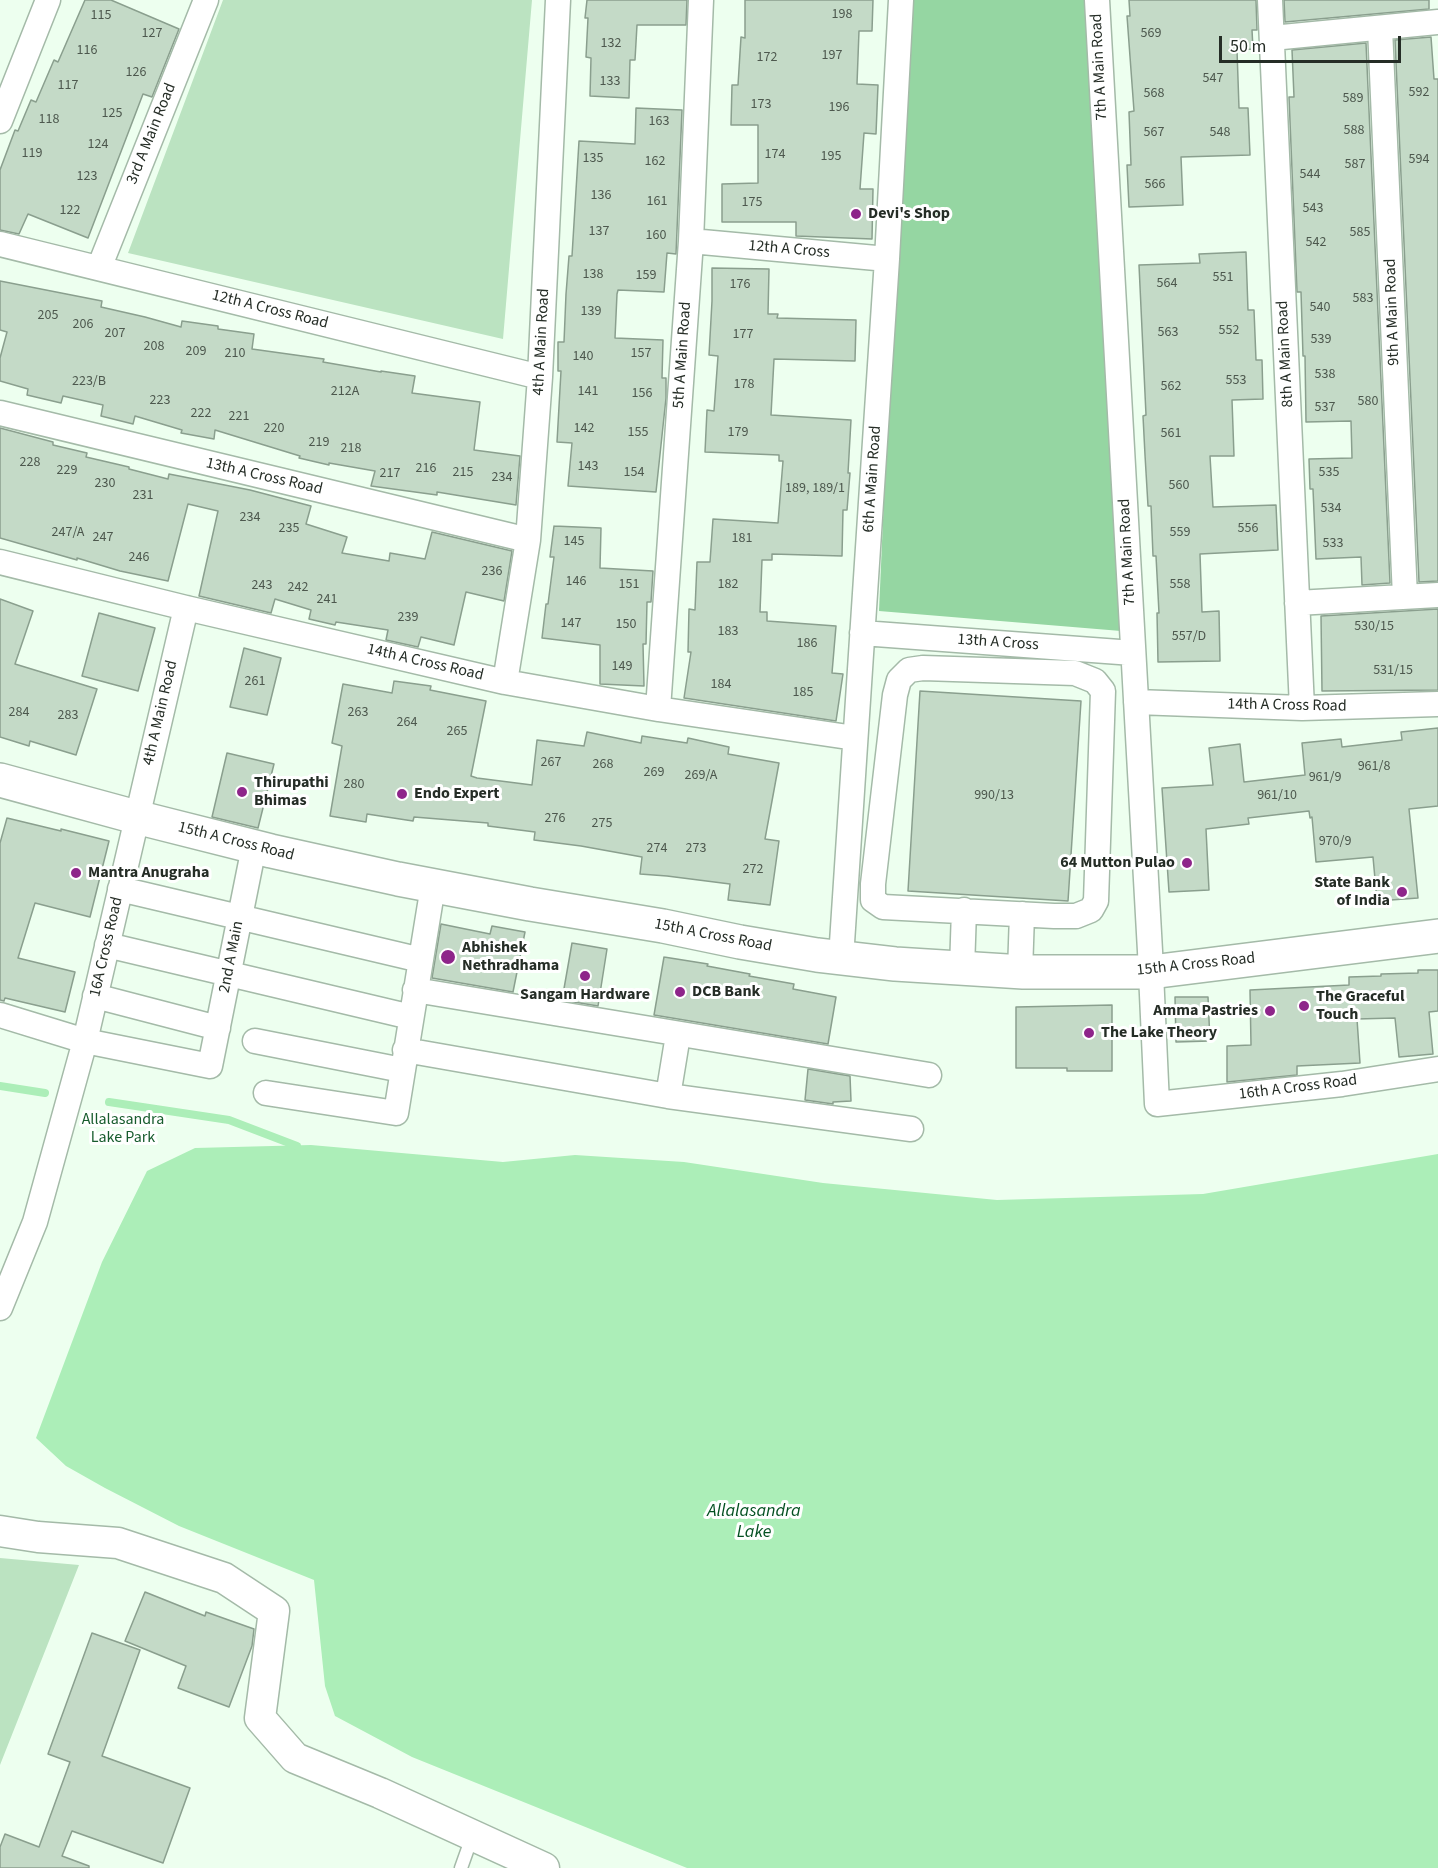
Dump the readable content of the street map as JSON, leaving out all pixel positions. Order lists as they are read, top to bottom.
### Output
{
  "streets": {
    "main road": ["15th A Cross Road"],
    "street": [
      "7th A Main Road",
      "3rd A Main Road",
      "12th A Cross",
      "12th A Cross Road",
      "9th A Main Road",
      "4th A Main Road",
      "8th A Main Road",
      "5th A Main Road",
      "13th A Cross Road",
      "6th A Main Road",
      "13th A Cross",
      "14th A Cross Road",
      "16A Cross Road",
      "2nd A Main",
      "16th A Cross Road"
    ]
  },
  "crossings": [
    ["7th A Main Road", "13th A Cross"],
    ["7th A Main Road", "14th A Cross Road"],
    ["7th A Main Road", "15th A Cross Road"],
    ["7th A Main Road", "16th A Cross Road"],
    ["3rd A Main Road", "12th A Cross Road"],
    ["12th A Cross", "5th A Main Road"],
    ["12th A Cross", "6th A Main Road"],
    ["12th A Cross Road", "4th A Main Road"],
    ["4th A Main Road", "13th A Cross Road"],
    ["4th A Main Road", "14th A Cross Road"],
    ["4th A Main Road", "15th A Cross Road"],
    ["4th A Main Road", "16A Cross Road"],
    ["8th A Main Road", "14th A Cross Road"],
    ["5th A Main Road", "14th A Cross Road"],
    ["6th A Main Road", "13th A Cross"],
    ["6th A Main Road", "14th A Cross Road"],
    ["6th A Main Road", "15th A Cross Road"],
    ["15th A Cross Road", "16A Cross Road"],
    ["15th A Cross Road", "2nd A Main"],
    ["16A Cross Road", "2nd A Main"]
  ],
  "water": ["Allalasandra Lake"],
  "parks": ["Allalasandra Lake Park"],
  "places": [
    "Devi's Shop",
    "Thirupathi Bhimas",
    "Endo Expert",
    "64 Mutton Pulao",
    "Mantra Anugraha",
    "State Bank of India",
    "Abhishek Nethradhama",
    "Sangam Hardware",
    "DCB Bank",
    "The Graceful Touch",
    "Amma Pastries",
    "The Lake Theory"
  ],
  "house_numbers": [
    "198",
    "115",
    "127",
    "569",
    "132",
    "116",
    "197",
    "172",
    "126",
    "547",
    "133",
    "117",
    "592",
    "568",
    "589",
    "173",
    "196",
    "125",
    "118",
    "163",
    "588",
    "567",
    "548",
    "124",
    "119",
    "174",
    "195",
    "135",
    "594",
    "162",
    "587",
    "544",
    "123",
    "566",
    "136",
    "161",
    "175",
    "543",
    "122",
    "137",
    "585",
    "160",
    "542",
    "138",
    "159",
    "551",
    "564",
    "176",
    "583",
    "540",
    "139",
    "205",
    "206",
    "552",
    "563",
    "207",
    "177",
    "539",
    "208",
    "209",
    "210",
    "157",
    "140",
    "538",
    "553",
    "223/B",
    "178",
    "562",
    "212A",
    "141",
    "156",
    "223",
    "580",
    "537",
    "222",
    "221",
    "220",
    "142",
    "155",
    "179",
    "561",
    "219",
    "218",
    "228",
    "143",
    "216",
    "229",
    "215",
    "154",
    "535",
    "217",
    "234",
    "230",
    "560",
    "189, 189/1",
    "231",
    "534",
    "234",
    "235",
    "556",
    "247/A",
    "559",
    "247",
    "181",
    "145",
    "533",
    "246",
    "236",
    "146",
    "151",
    "182",
    "558",
    "243",
    "242",
    "241",
    "239",
    "147",
    "150",
    "530/15",
    "183",
    "557/D",
    "186",
    "149",
    "531/15",
    "261",
    "184",
    "185",
    "284",
    "263",
    "283",
    "264",
    "265",
    "267",
    "268",
    "961/8",
    "269",
    "269/A",
    "961/9",
    "280",
    "990/13",
    "961/10",
    "276",
    "275",
    "970/9",
    "274",
    "273",
    "272"
  ],
  "scale_bar": "50 m"
}
